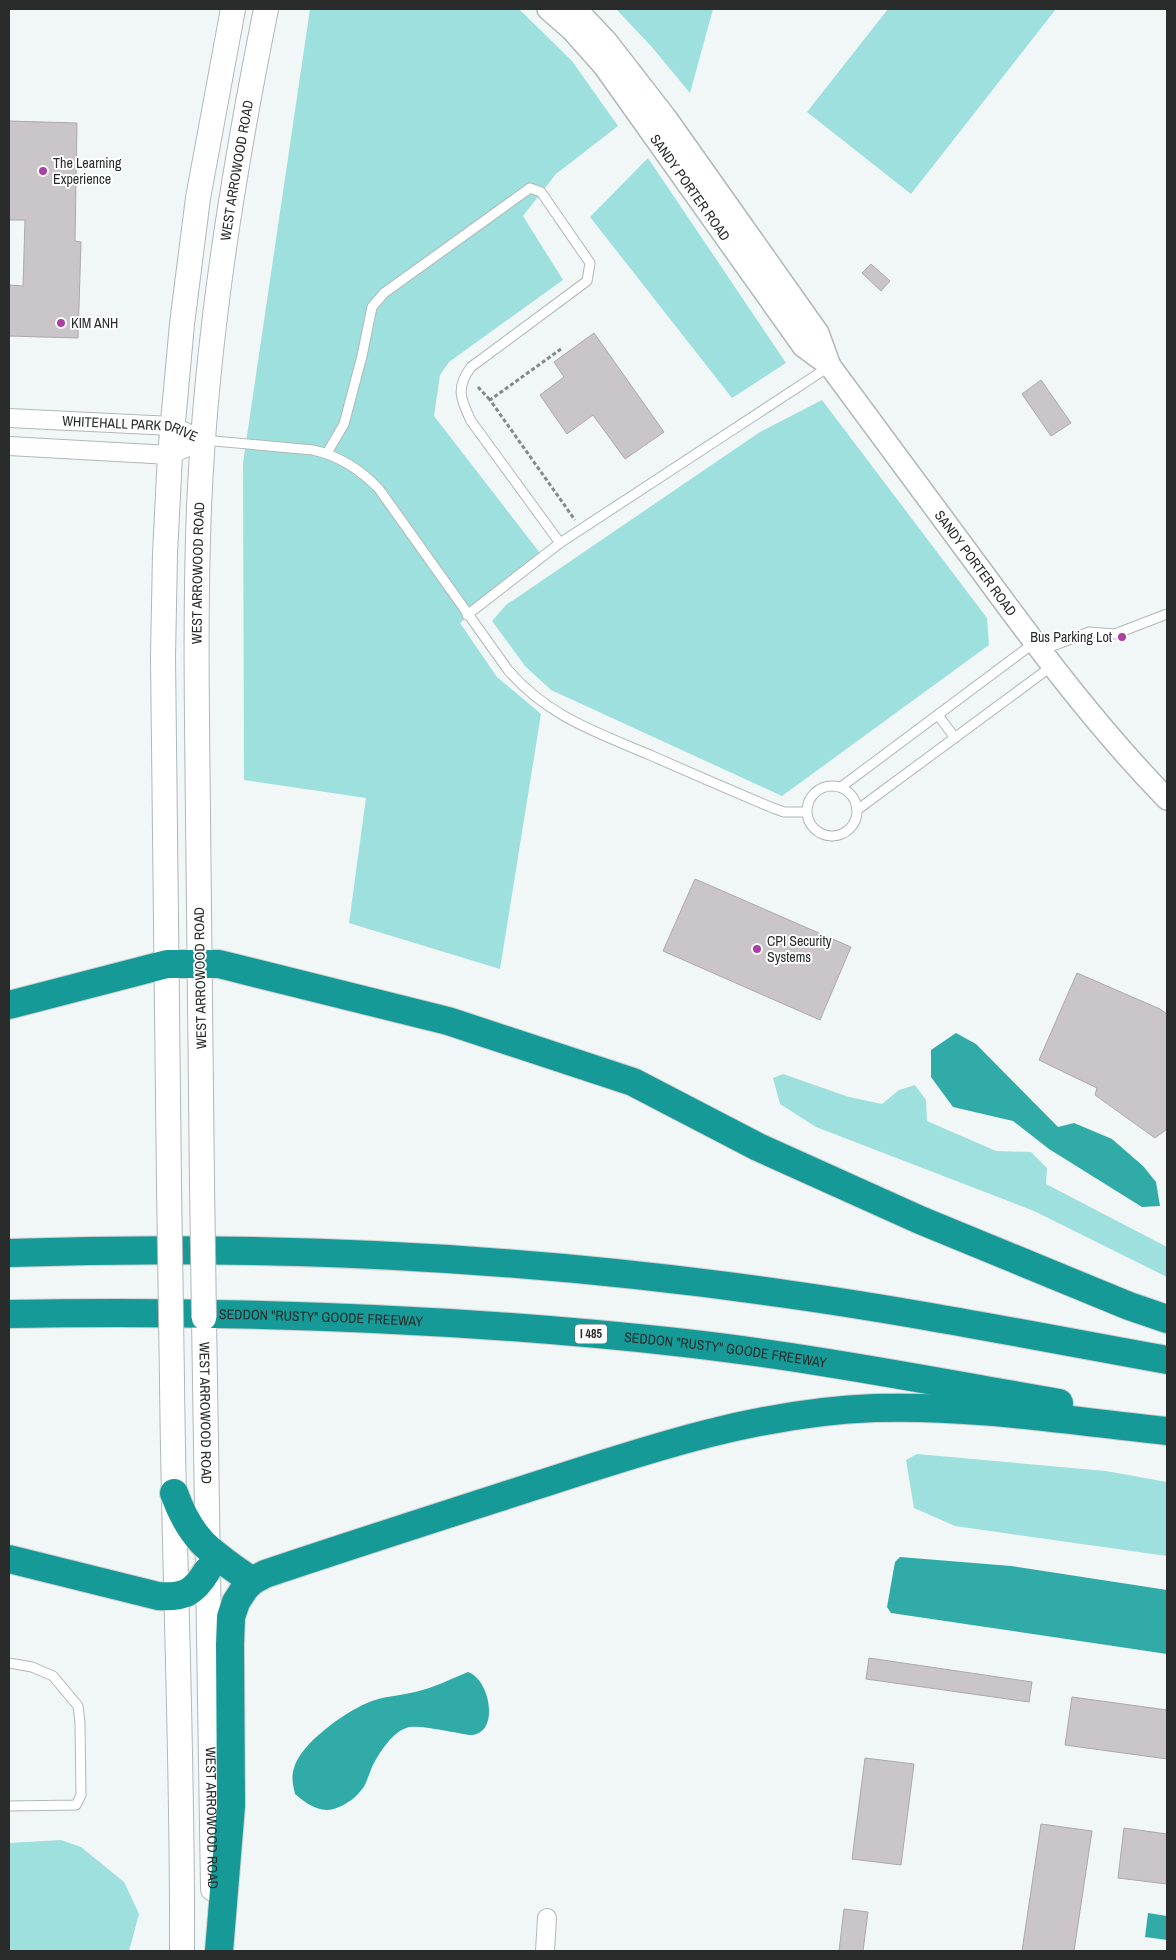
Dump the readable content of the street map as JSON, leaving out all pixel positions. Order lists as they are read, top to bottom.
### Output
{
  "streets": {
    "highway": ["SEDDON \"RUSTY\" GOODE FREEWAY", "I 485"],
    "main road": ["WEST ARROWOOD ROAD"],
    "street": ["SANDY PORTER ROAD", "WHITEHALL PARK DRIVE"]
  },
  "crossings": [
    ["WEST ARROWOOD ROAD", "WHITEHALL PARK DRIVE"]
  ],
  "places": [
    "The Learning Experience",
    "KIM ANH",
    "Bus Parking Lot",
    "CPI Security Systems"
  ]
}
